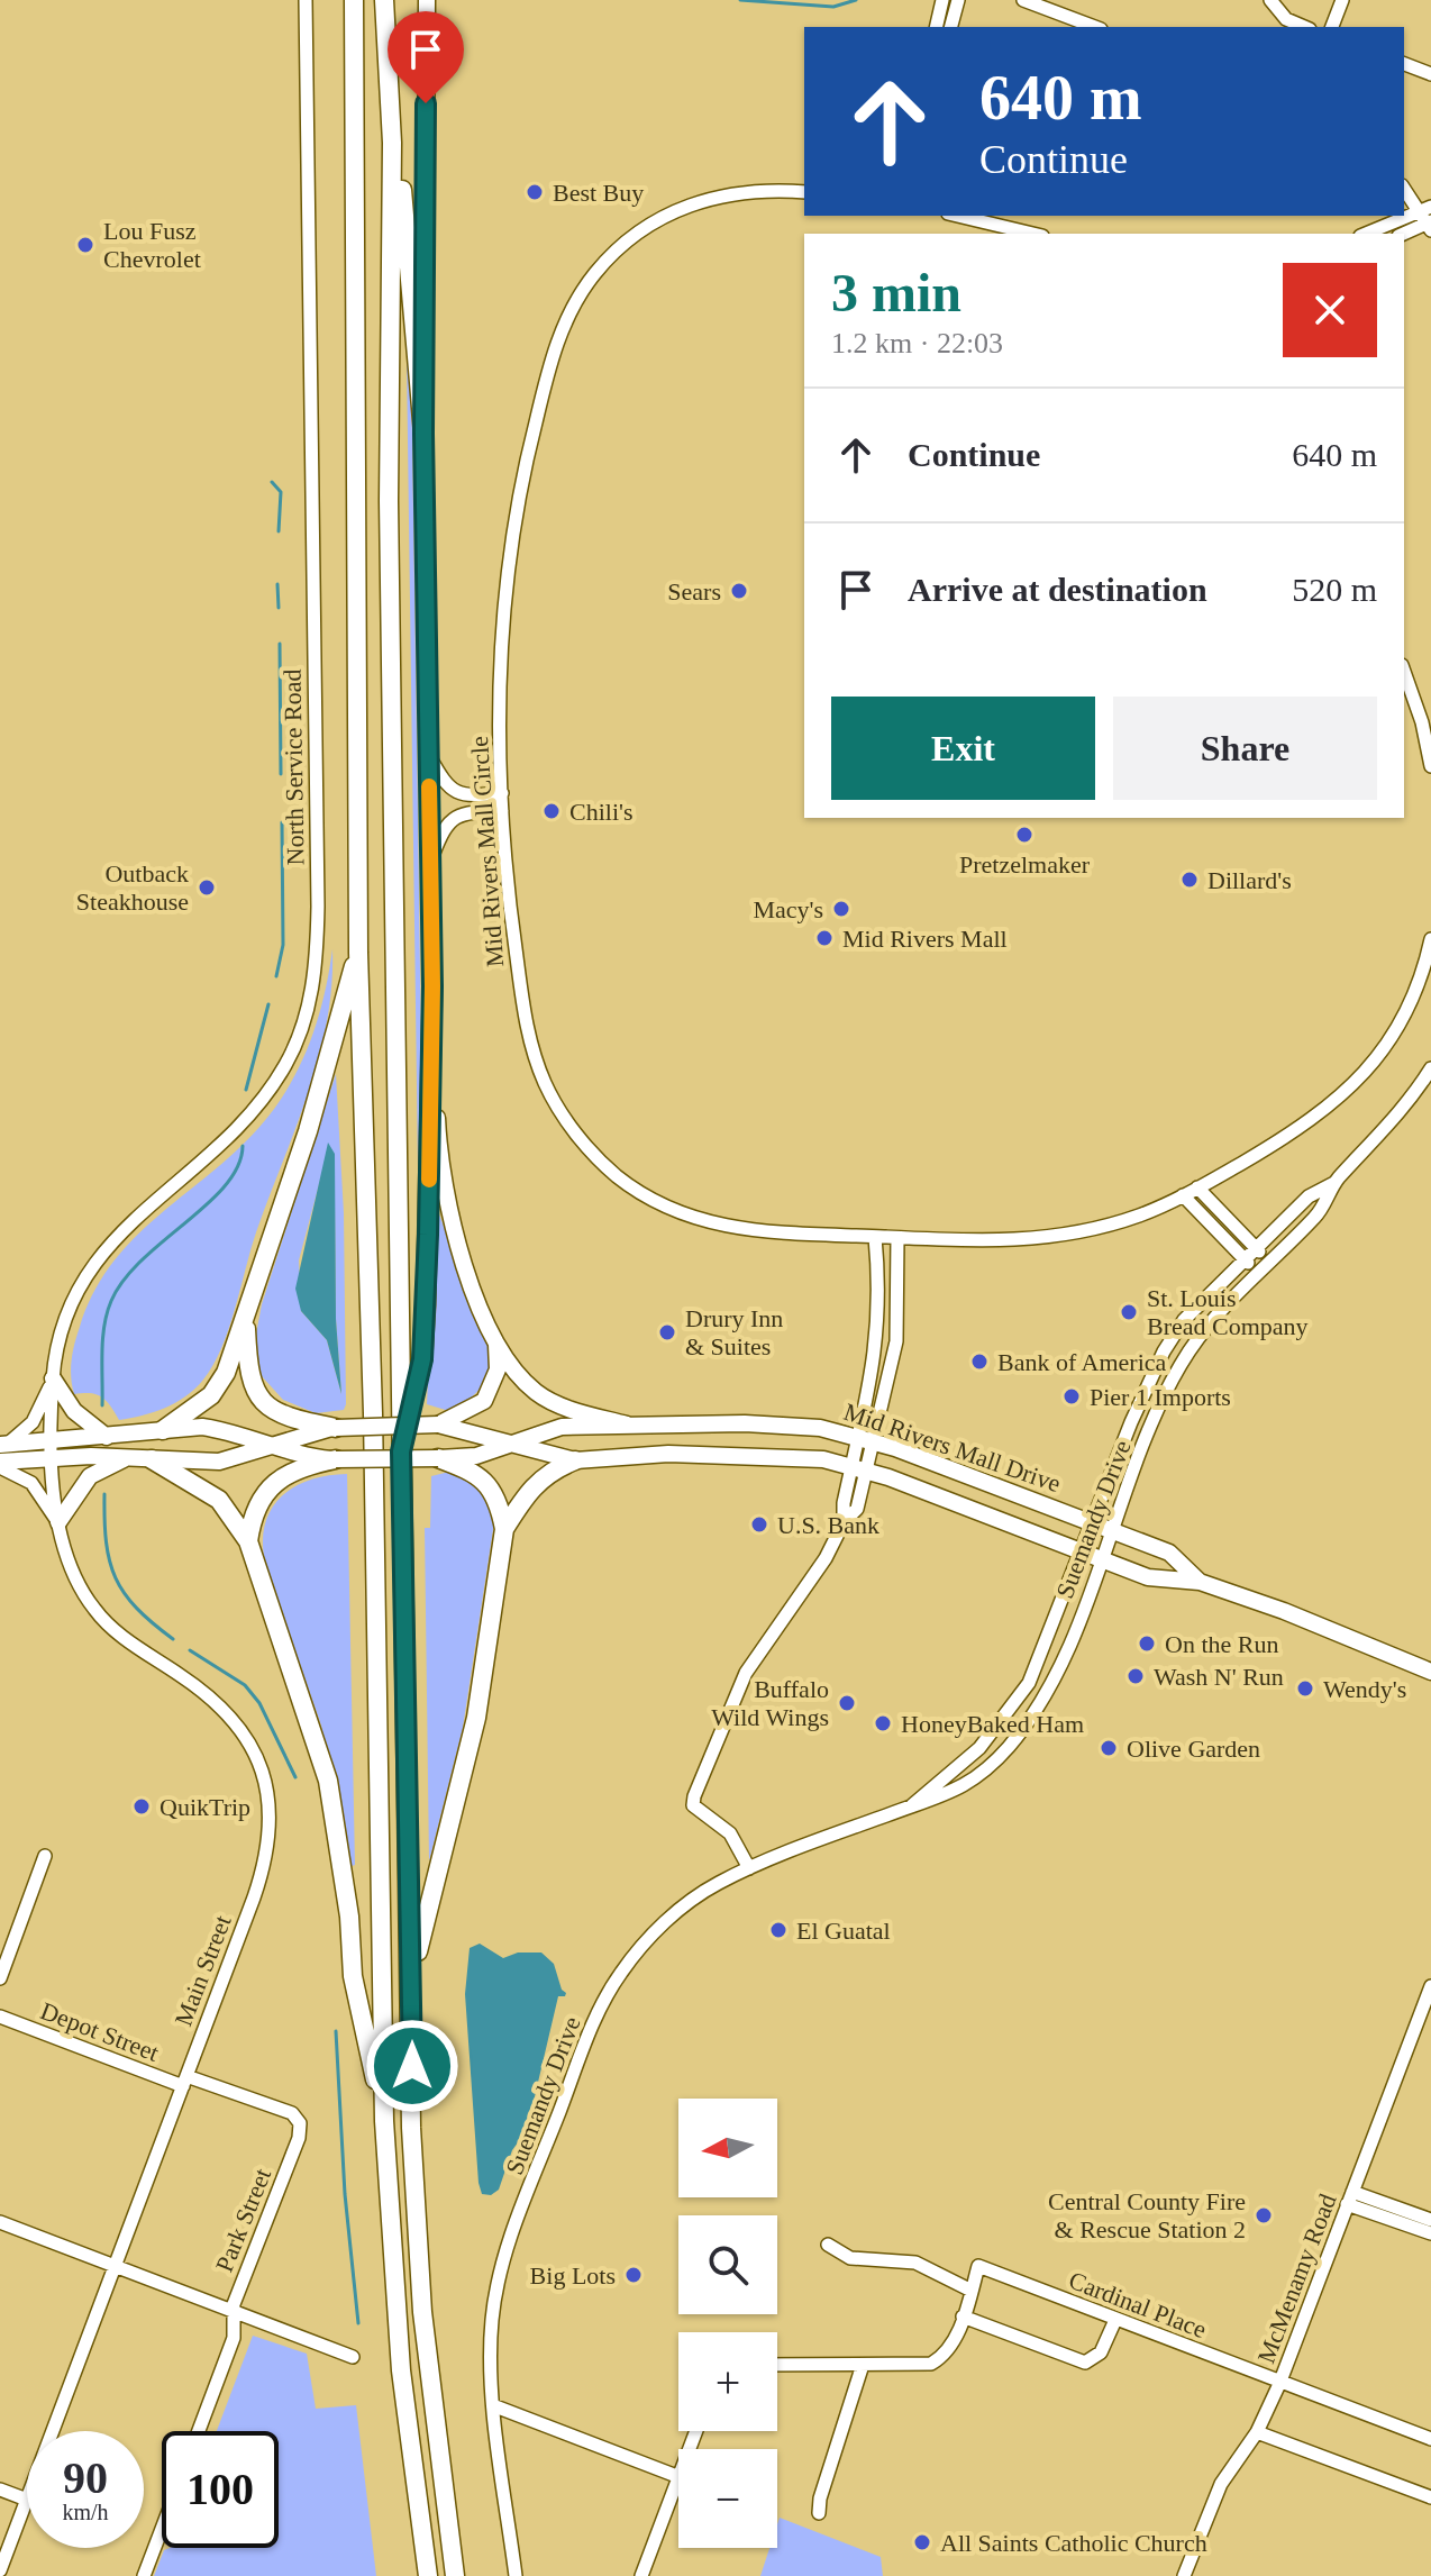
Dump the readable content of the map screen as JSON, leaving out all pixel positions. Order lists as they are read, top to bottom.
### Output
{
  "streets": {
    "main road": ["Mid Rivers Mall Drive"],
    "street": [
      "North Service Road",
      "Mid Rivers Mall Circle",
      "Suemandy Drive",
      "Main Street",
      "Depot Street",
      "Park Street",
      "McMenamy Road",
      "Cardinal Place"
    ]
  },
  "crossings": [
    ["North Service Road", "Mid Rivers Mall Drive"],
    ["North Service Road", "Main Street"],
    ["Mid Rivers Mall Drive", "Suemandy Drive"],
    ["Mid Rivers Mall Drive", "Main Street"],
    ["Main Street", "Depot Street"],
    ["Main Street", "Park Street"],
    ["Depot Street", "Park Street"],
    ["McMenamy Road", "Cardinal Place"]
  ],
  "places": [
    "Best Buy",
    "Lou Fusz Chevrolet",
    "Sears",
    "Chili's",
    "Pretzelmaker",
    "Dillard's",
    "Outback Steakhouse",
    "Macy's",
    "Mid Rivers Mall",
    "St. Louis Bread Company",
    "Drury Inn & Suites",
    "Bank of America",
    "Pier 1 Imports",
    "U.S. Bank",
    "On the Run",
    "Wash N' Run",
    "Wendy's",
    "Buffalo Wild Wings",
    "HoneyBaked Ham",
    "Olive Garden",
    "QuikTrip",
    "El Guatal",
    "Central County Fire & Rescue Station 2",
    "Big Lots",
    "All Saints Catholic Church"
  ],
  "north": "left",
  "page": {
    "turn": ["640 m", "Continue"],
    "heading": ["3 min", "1.2 km · 22:03"],
    "list": [
      {
        "name": "Continue",
        "value": "640 m"
      },
      {
        "name": "Arrive at destination",
        "value": "520 m"
      }
    ],
    "buttons": ["Exit", "Share"],
    "map_buttons": ["+", "−"],
    "speed": "90 km/h",
    "limit": "100"
  }
}
